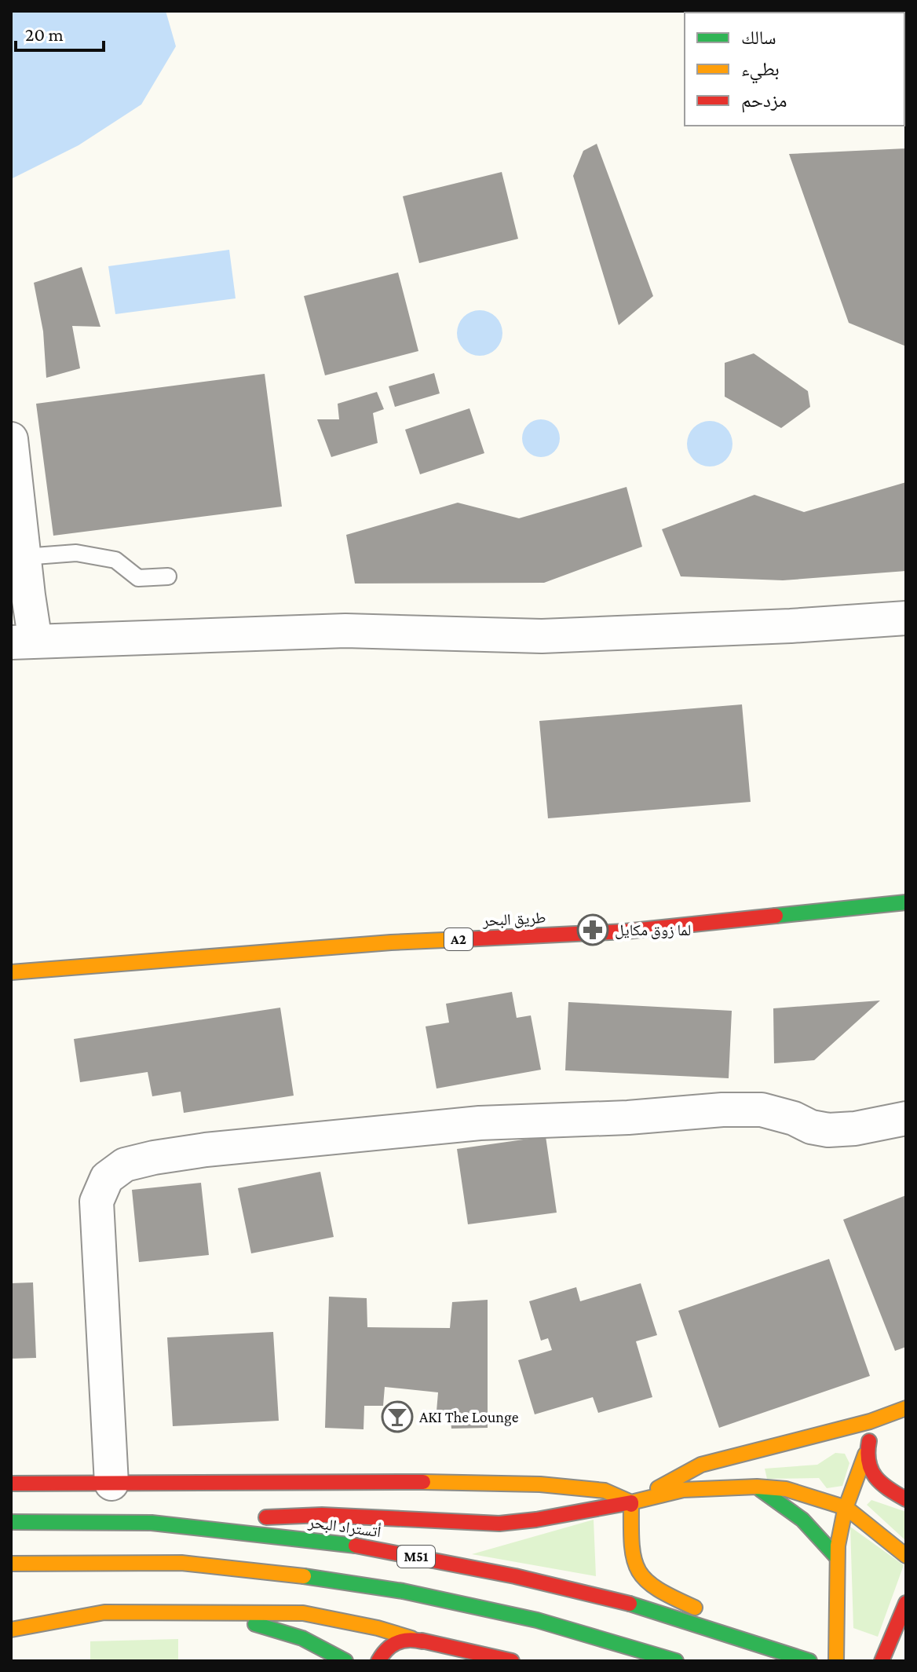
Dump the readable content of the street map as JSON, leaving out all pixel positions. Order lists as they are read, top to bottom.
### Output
{
  "streets": {
    "main road": [
      "طريق البحر",
      "A2",
      "أتستراد البحر",
      "M51"
    ]
  },
  "places": {
    "pharmacy": ["لما زوق مكايل"],
    "bar": ["AKI The Lounge"]
  },
  "legend": ["سالك", "بطيء", "مزدحم"],
  "scale_bar": "20 m"
}
